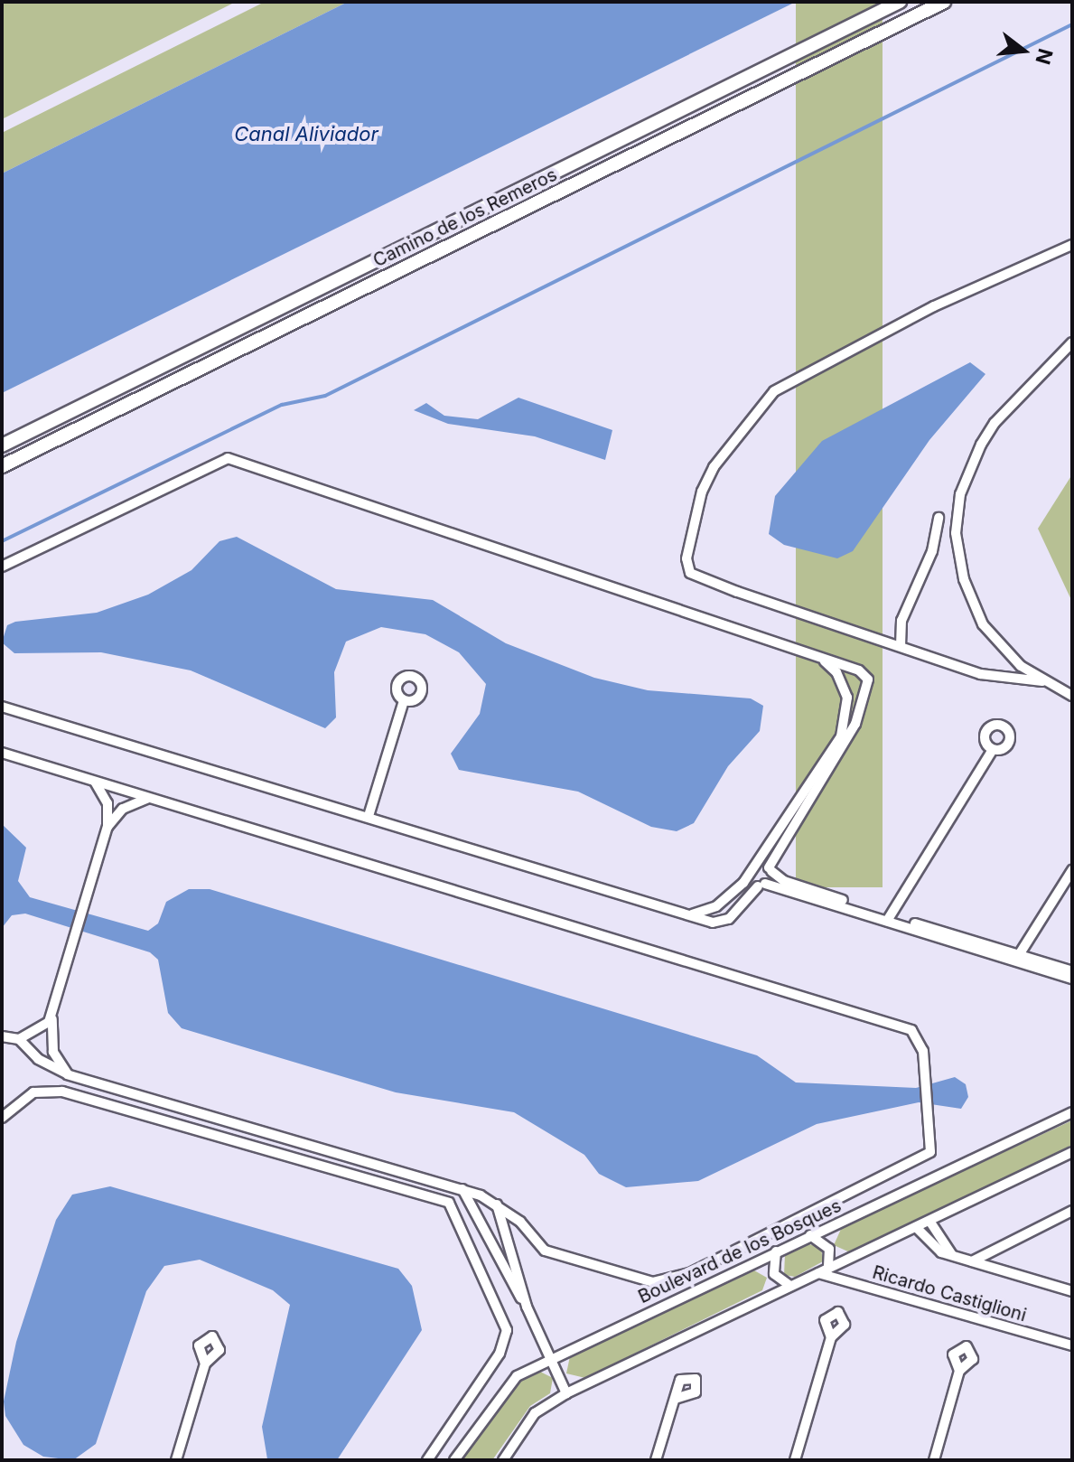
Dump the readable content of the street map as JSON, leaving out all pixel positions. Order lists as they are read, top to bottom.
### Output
{
  "streets": {
    "main road": ["Camino de los Remeros"],
    "street": ["Boulevard de los Bosques", "Ricardo Castiglioni"]
  },
  "crossings": [
    ["Boulevard de los Bosques", "Ricardo Castiglioni"]
  ],
  "water": ["Canal Aliviador"],
  "north": "right"
}
